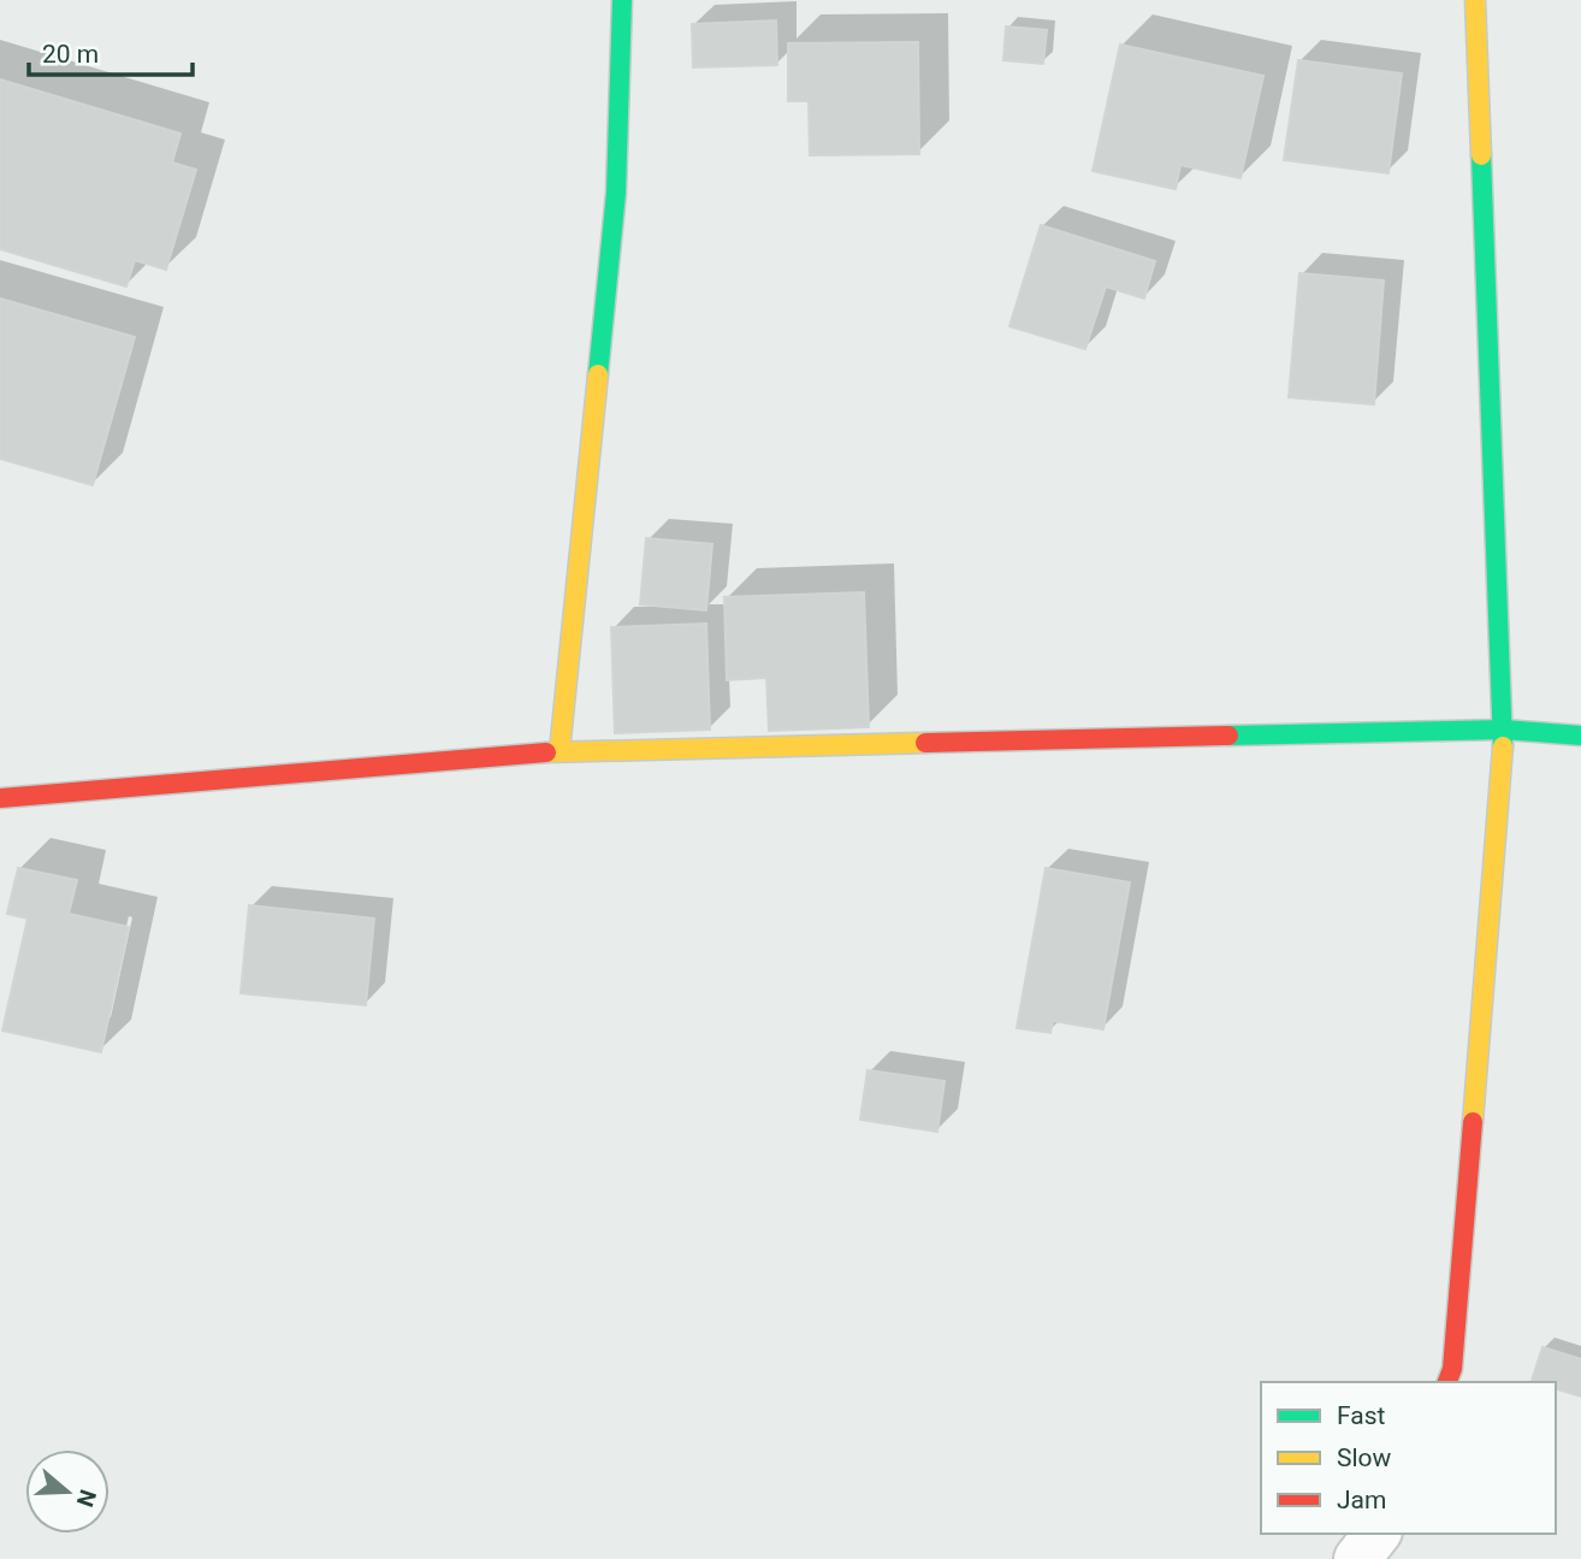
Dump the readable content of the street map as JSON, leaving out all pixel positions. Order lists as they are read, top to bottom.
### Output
{
  "legend": ["Fast", "Slow", "Jam"],
  "scale_bar": "20 m",
  "north": "right"
}
